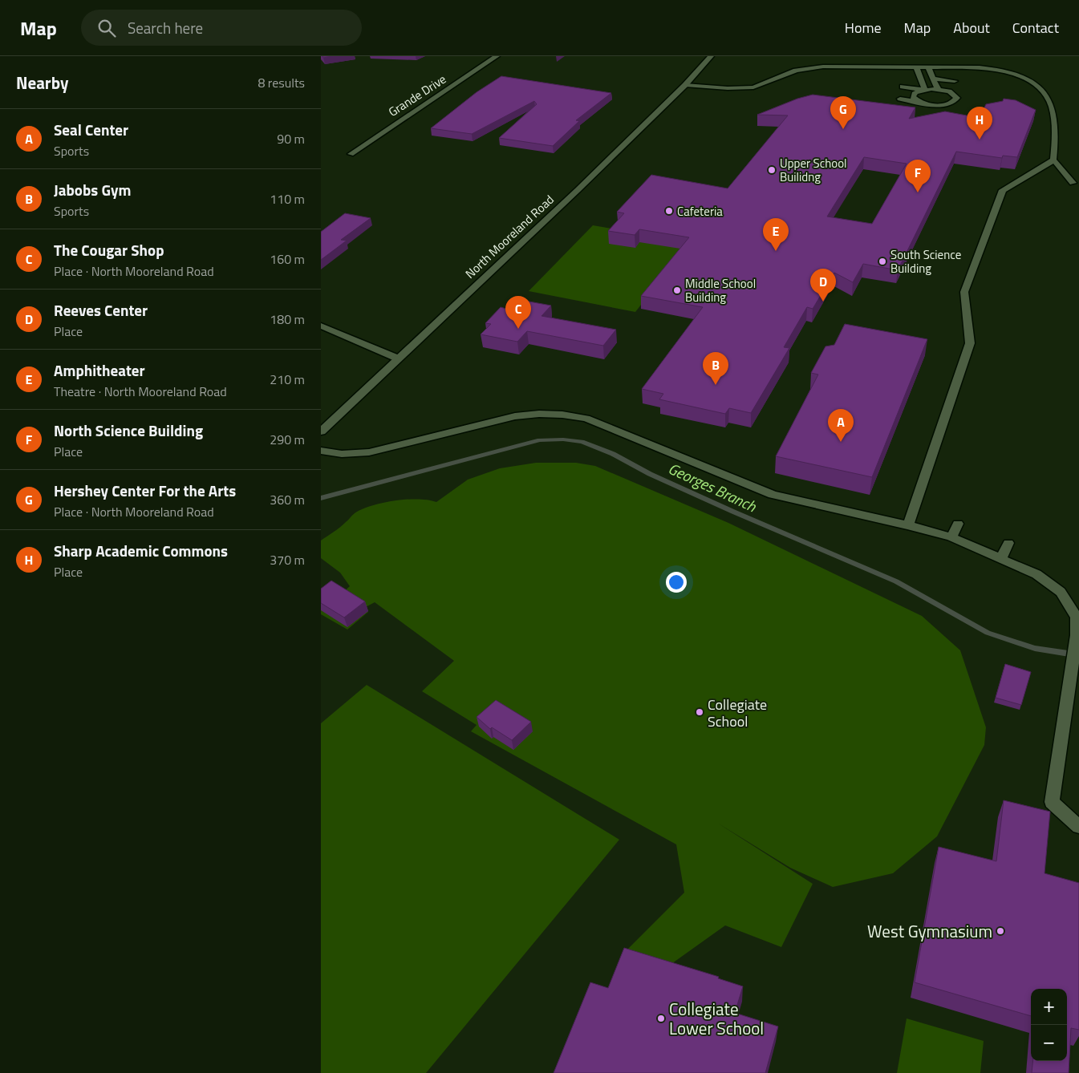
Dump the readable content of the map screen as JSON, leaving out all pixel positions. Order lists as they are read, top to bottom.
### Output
{
  "streets": {
    "street": ["Grande Drive", "North Mooreland Road"]
  },
  "water": ["Georges Branch"],
  "places": [
    "Upper School Builidng",
    "Cafeteria",
    "South Science Building",
    "Middle School Building",
    "Collegiate School",
    "West Gymnasium",
    "Collegiate Lower School"
  ],
  "page": {
    "header": "Map",
    "search": "Search here",
    "nav": [
      "Home",
      "Map",
      "About",
      "Contact"
    ],
    "heading": ["Nearby", "8 results"],
    "pins": [
      "G",
      "H",
      "F",
      "E",
      "D",
      "C",
      "B",
      "A"
    ],
    "list": [
      {
        "mark": "A",
        "name": "Seal Center",
        "note": "Sports",
        "value": "90 m"
      },
      {
        "mark": "B",
        "name": "Jabobs Gym",
        "note": "Sports",
        "value": "110 m"
      },
      {
        "mark": "C",
        "name": "The Cougar Shop",
        "note": "Place · North Mooreland Road",
        "value": "160 m"
      },
      {
        "mark": "D",
        "name": "Reeves Center",
        "note": "Place",
        "value": "180 m"
      },
      {
        "mark": "E",
        "name": "Amphitheater",
        "note": "Theatre · North Mooreland Road",
        "value": "210 m"
      },
      {
        "mark": "F",
        "name": "North Science Building",
        "note": "Place",
        "value": "290 m"
      },
      {
        "mark": "G",
        "name": "Hershey Center For the Arts",
        "note": "Place · North Mooreland Road",
        "value": "360 m"
      },
      {
        "mark": "H",
        "name": "Sharp Academic Commons",
        "note": "Place",
        "value": "370 m"
      }
    ],
    "map_buttons": ["+", "−"]
  }
}
